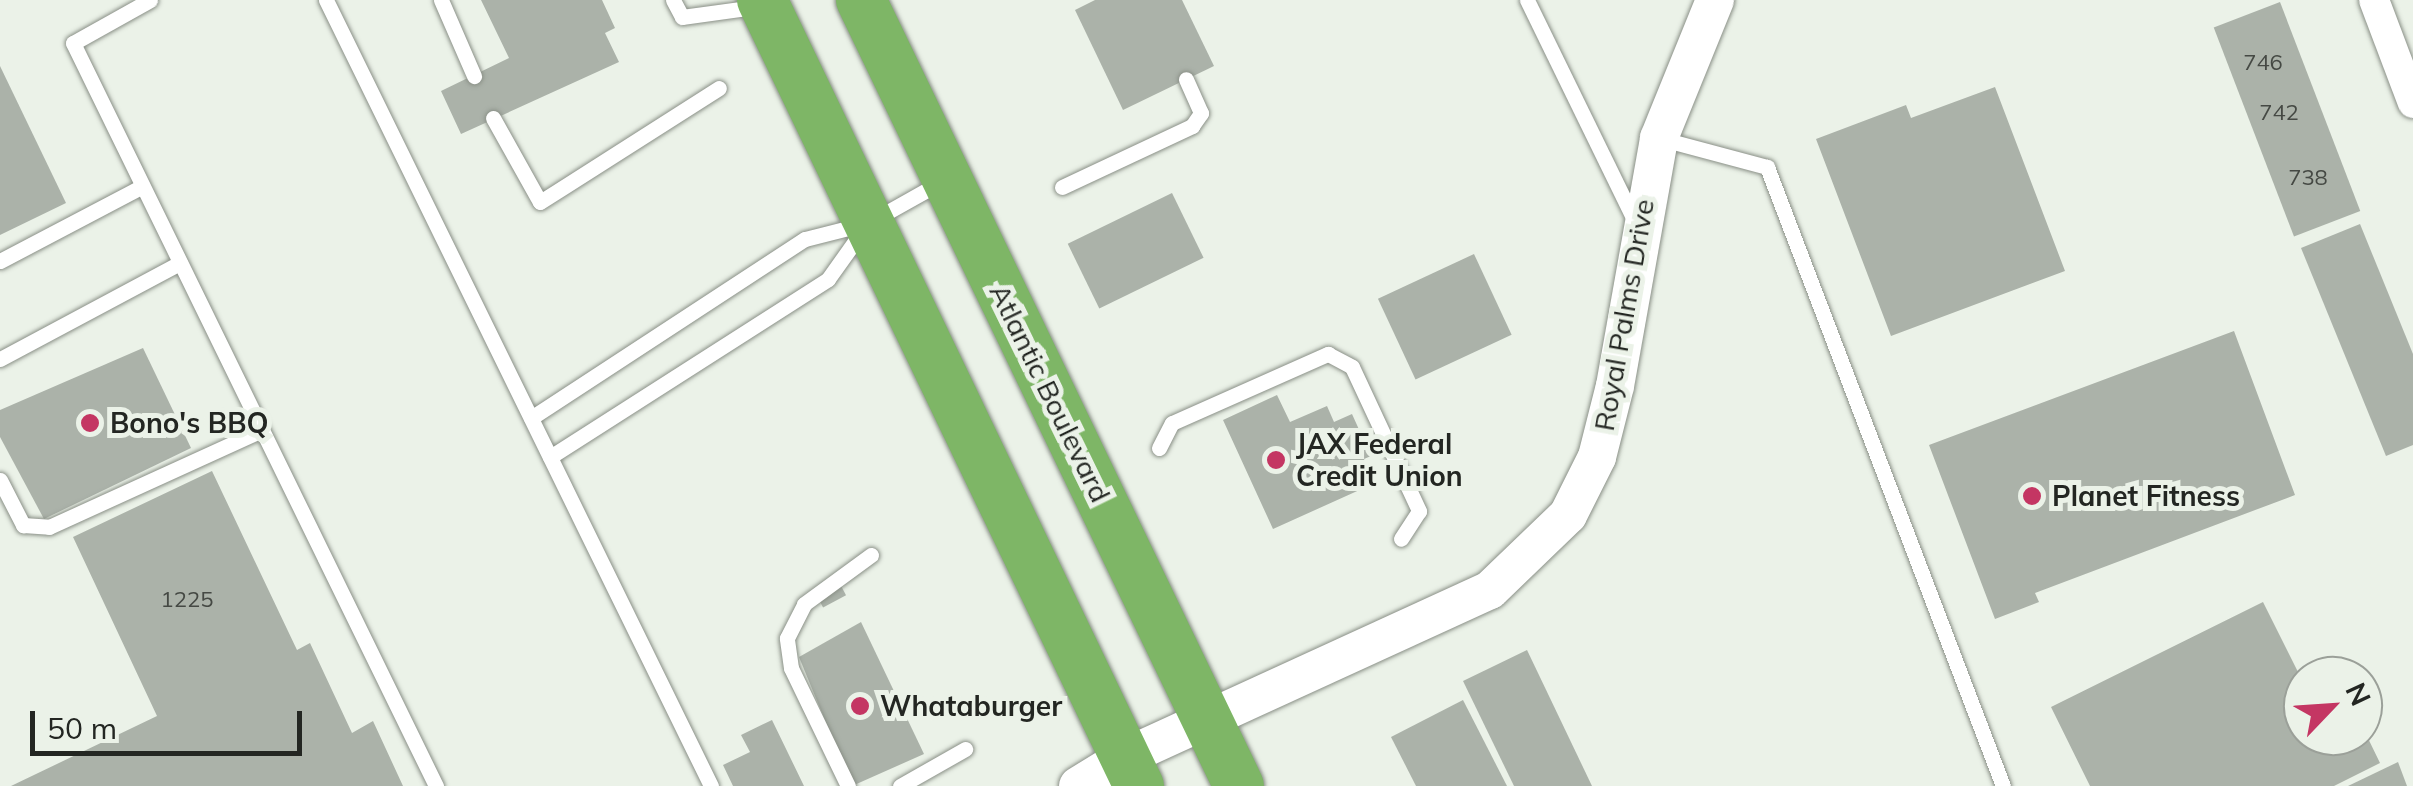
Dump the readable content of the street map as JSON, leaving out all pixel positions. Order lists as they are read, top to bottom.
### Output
{
  "streets": {
    "highway": ["Atlantic Boulevard"],
    "street": ["Royal Palms Drive"]
  },
  "crossings": [
    ["Royal Palms Drive", "Atlantic Boulevard"]
  ],
  "places": [
    "Bono's BBQ",
    "JAX Federal Credit Union",
    "Planet Fitness",
    "Whataburger"
  ],
  "house_numbers": [
    "746",
    "742",
    "738",
    "1225"
  ],
  "scale_bar": "50 m",
  "north": "top right"
}
